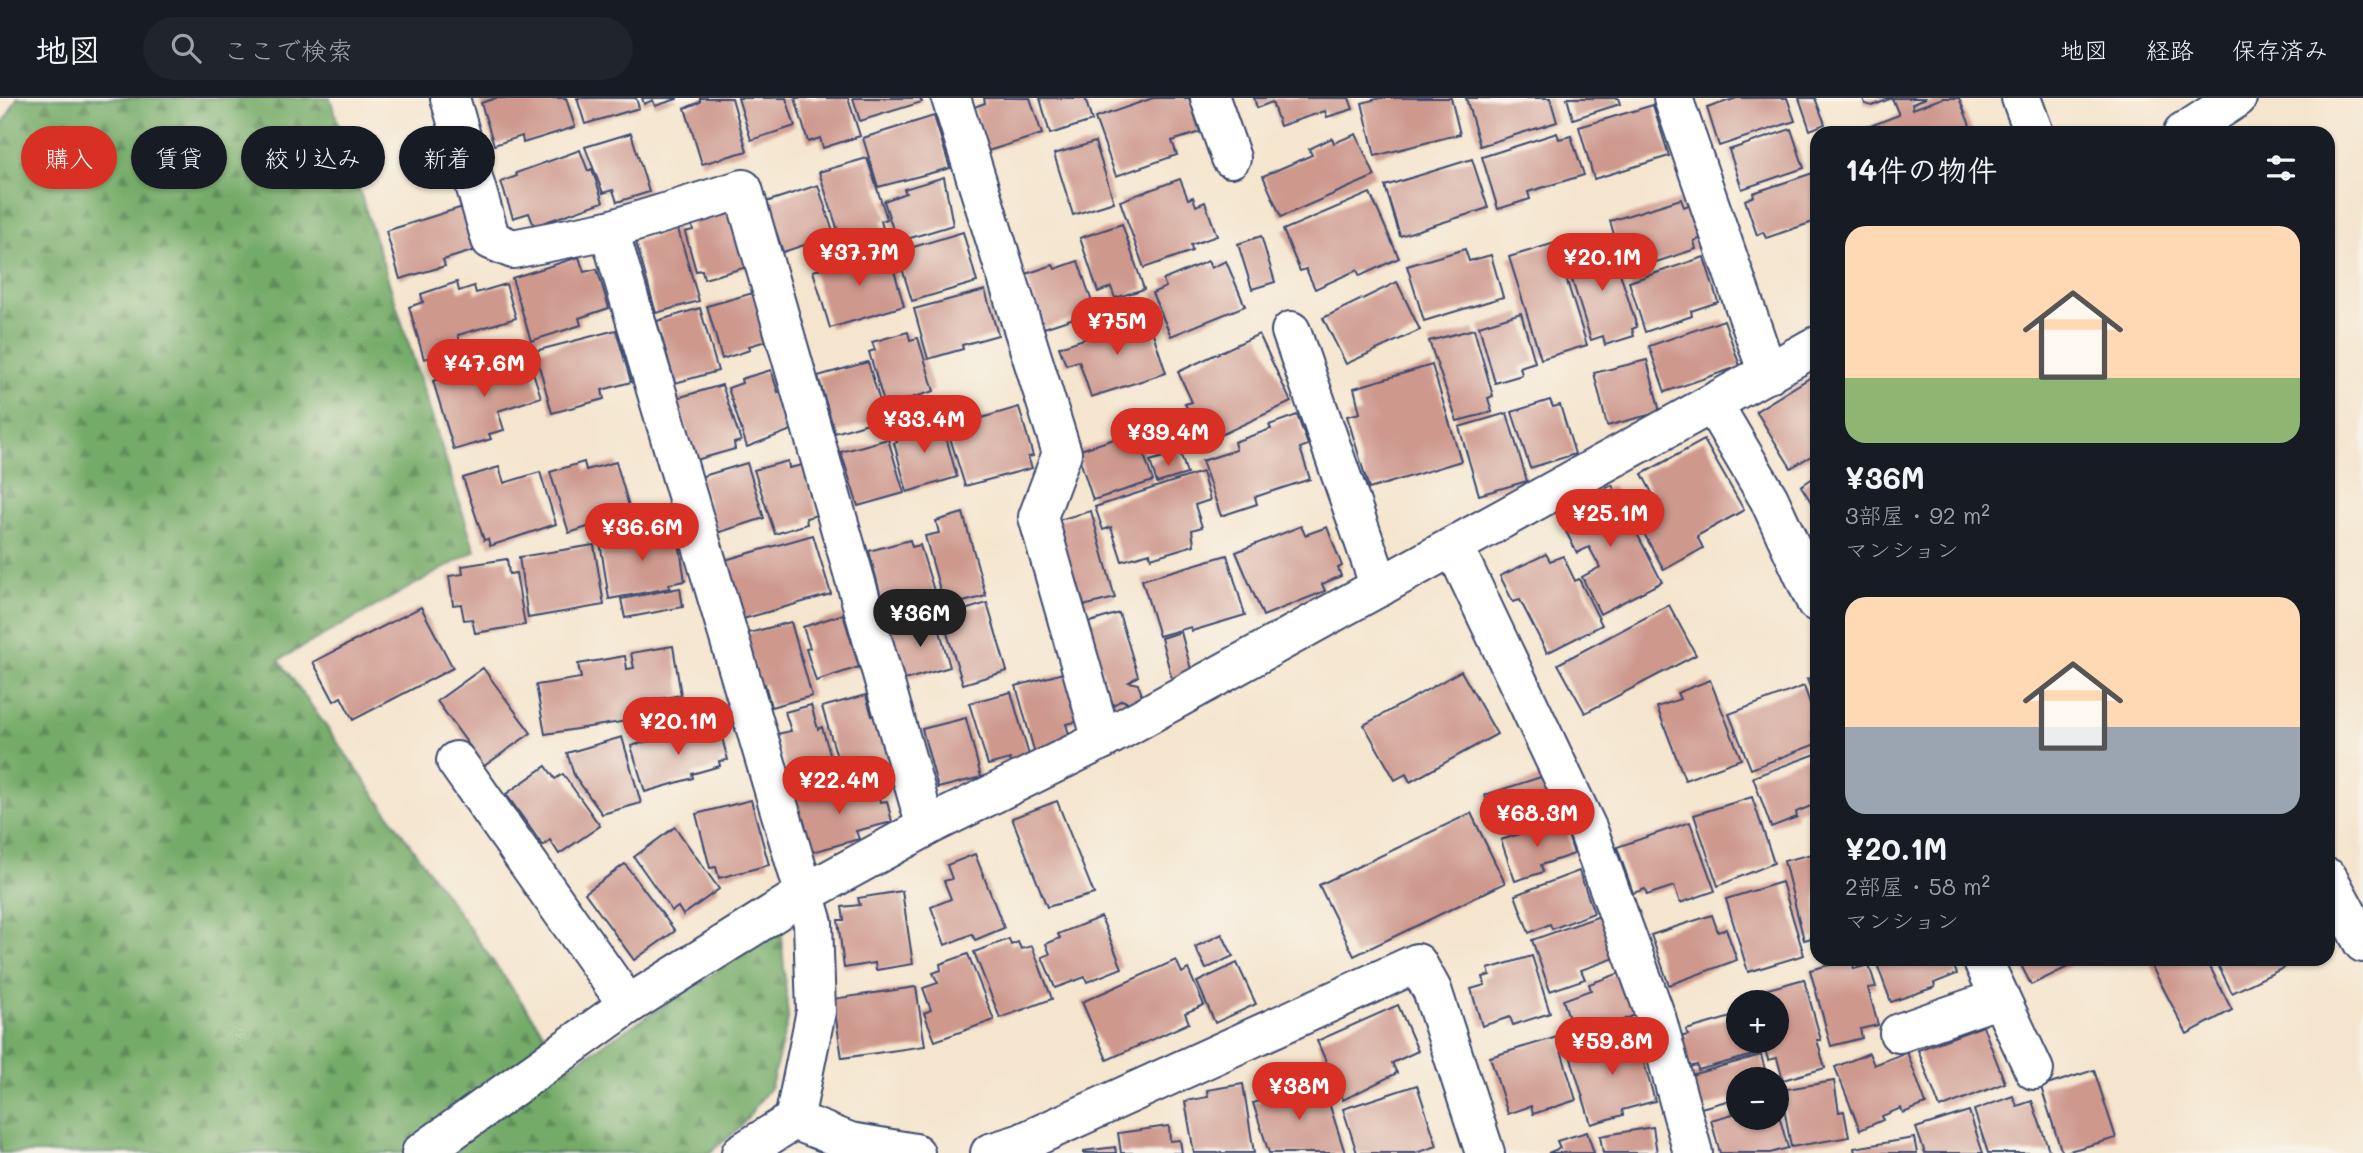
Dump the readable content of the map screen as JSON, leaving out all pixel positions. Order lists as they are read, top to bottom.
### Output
{
  "page": {
    "header": "地図",
    "search": "ここで検索",
    "nav": ["地図", "経路", "保存済み"],
    "chip": [
      "購入",
      "賃貸",
      "絞り込み",
      "新着"
    ],
    "heading": "14件の物件",
    "list": [
      {
        "name": "¥36M",
        "note": "3部屋 · 92 m² · マンション"
      },
      {
        "name": "¥20.1M",
        "note": "2部屋 · 58 m² · マンション"
      }
    ],
    "price": [
      "¥37.7M",
      "¥20.1M",
      "¥75M",
      "¥47.6M",
      "¥33.4M",
      "¥39.4M",
      "¥25.1M",
      "¥36.6M",
      "¥36M",
      "¥20.1M",
      "¥22.4M",
      "¥68.3M",
      "¥59.8M",
      "¥38M"
    ],
    "map_buttons": ["+", "−"]
  }
}
